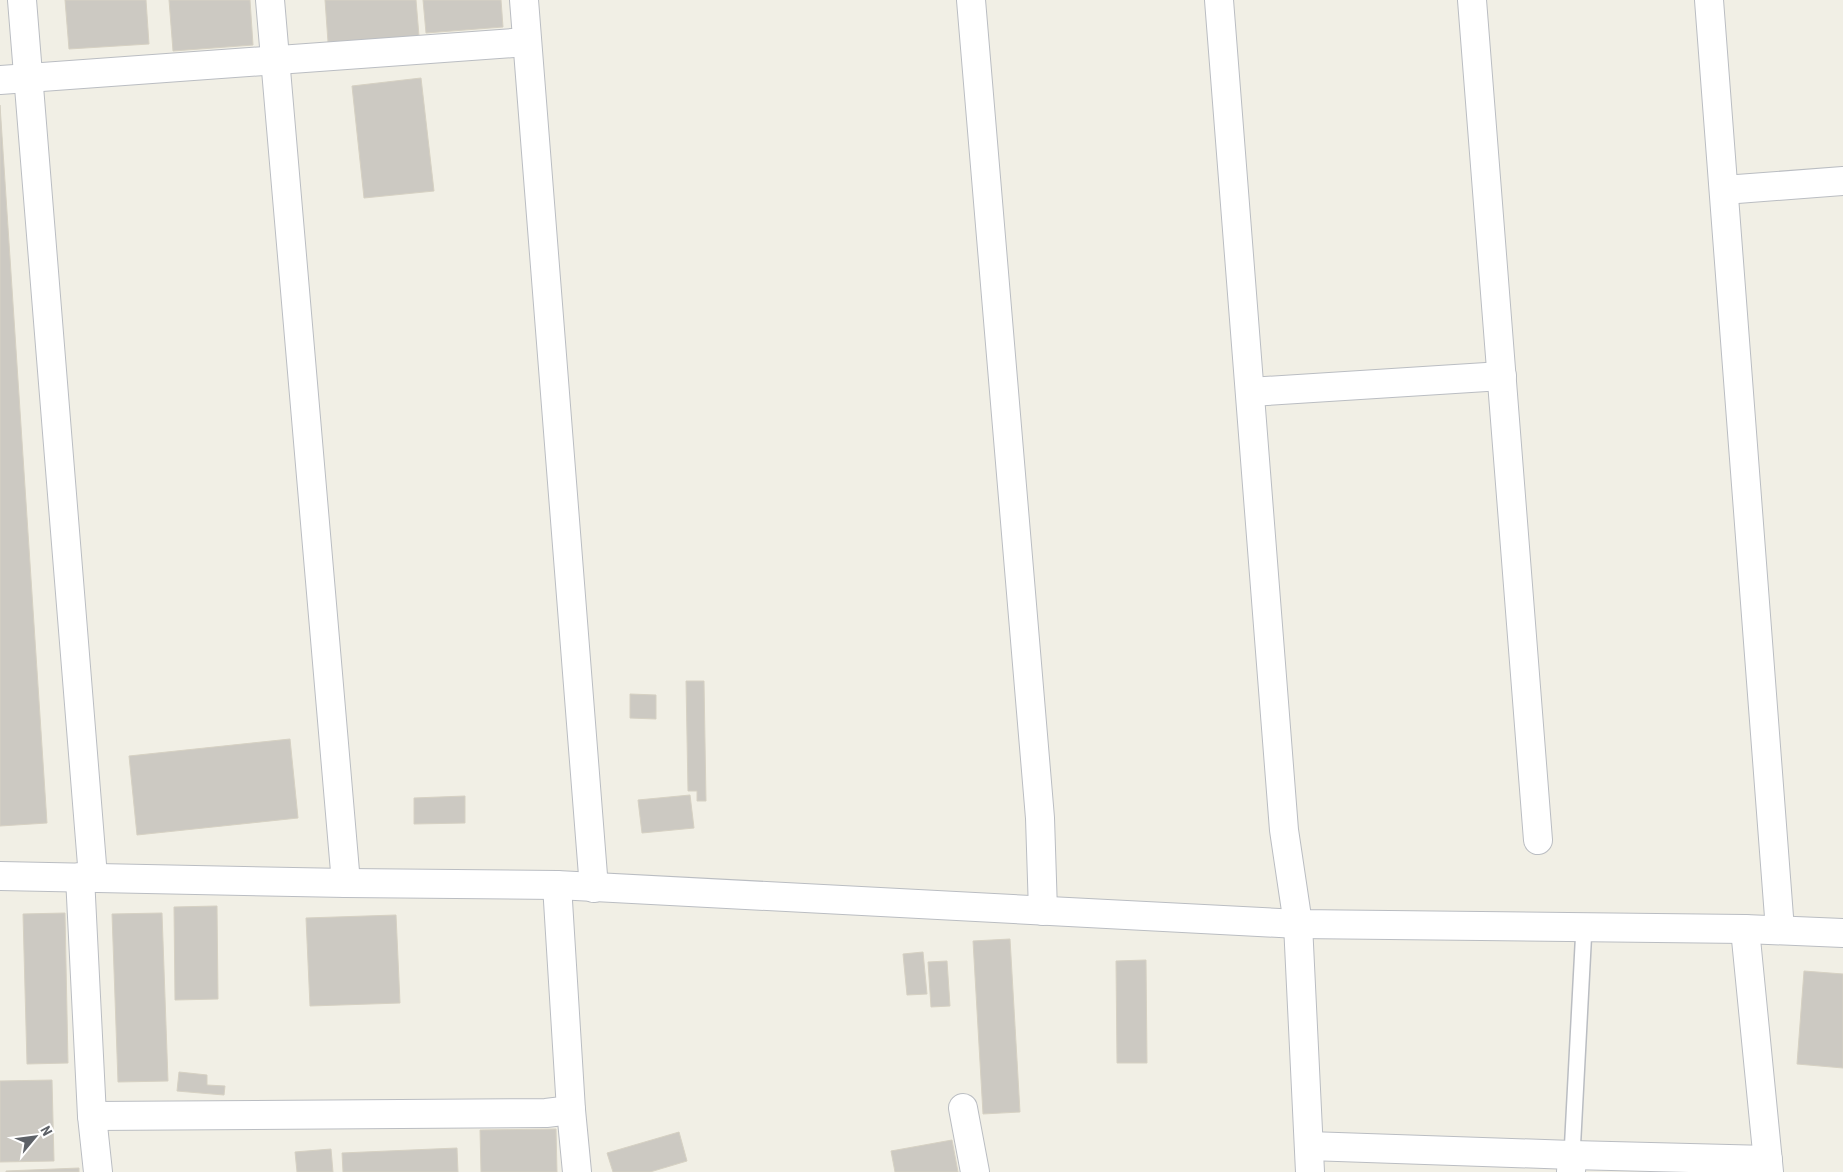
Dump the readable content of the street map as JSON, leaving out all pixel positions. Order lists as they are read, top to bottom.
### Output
{
  "north": "top right"
}
